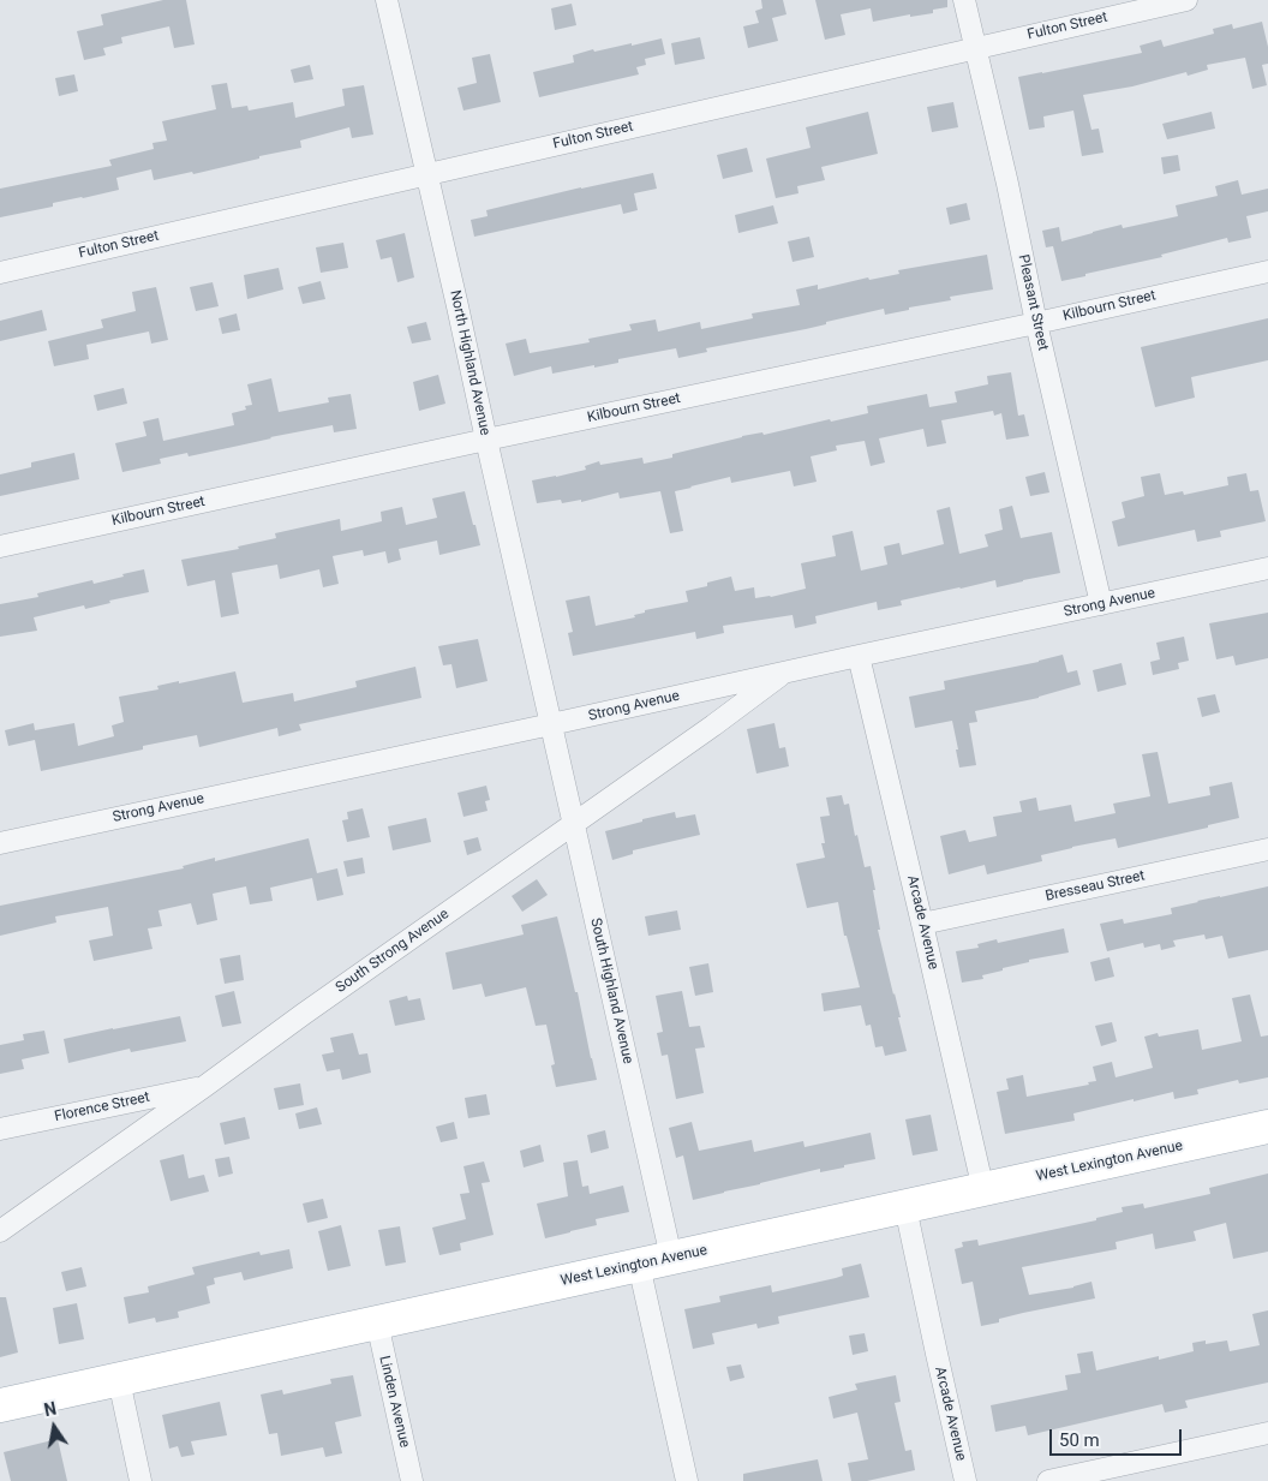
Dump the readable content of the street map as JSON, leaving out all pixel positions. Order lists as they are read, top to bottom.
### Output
{
  "streets": {
    "main road": ["West Lexington Avenue"],
    "street": [
      "Fulton Street",
      "Pleasant Street",
      "Kilbourn Street",
      "North Highland Avenue",
      "Strong Avenue",
      "Bresseau Street",
      "Arcade Avenue",
      "South Strong Avenue",
      "South Highland Avenue",
      "Florence Street",
      "Linden Avenue"
    ]
  },
  "crossings": [
    ["Fulton Street", "Pleasant Street"],
    ["Fulton Street", "North Highland Avenue"],
    ["Pleasant Street", "Kilbourn Street"],
    ["Pleasant Street", "Strong Avenue"],
    ["Kilbourn Street", "North Highland Avenue"],
    ["North Highland Avenue", "Strong Avenue"],
    ["North Highland Avenue", "South Highland Avenue"],
    ["Strong Avenue", "Arcade Avenue"],
    ["Strong Avenue", "South Strong Avenue"],
    ["Strong Avenue", "South Highland Avenue"],
    ["Bresseau Street", "Arcade Avenue"],
    ["Arcade Avenue", "West Lexington Avenue"],
    ["South Strong Avenue", "South Highland Avenue"],
    ["South Strong Avenue", "Florence Street"],
    ["South Highland Avenue", "West Lexington Avenue"],
    ["West Lexington Avenue", "Linden Avenue"]
  ],
  "scale_bar": "50 m",
  "north": "top"
}
